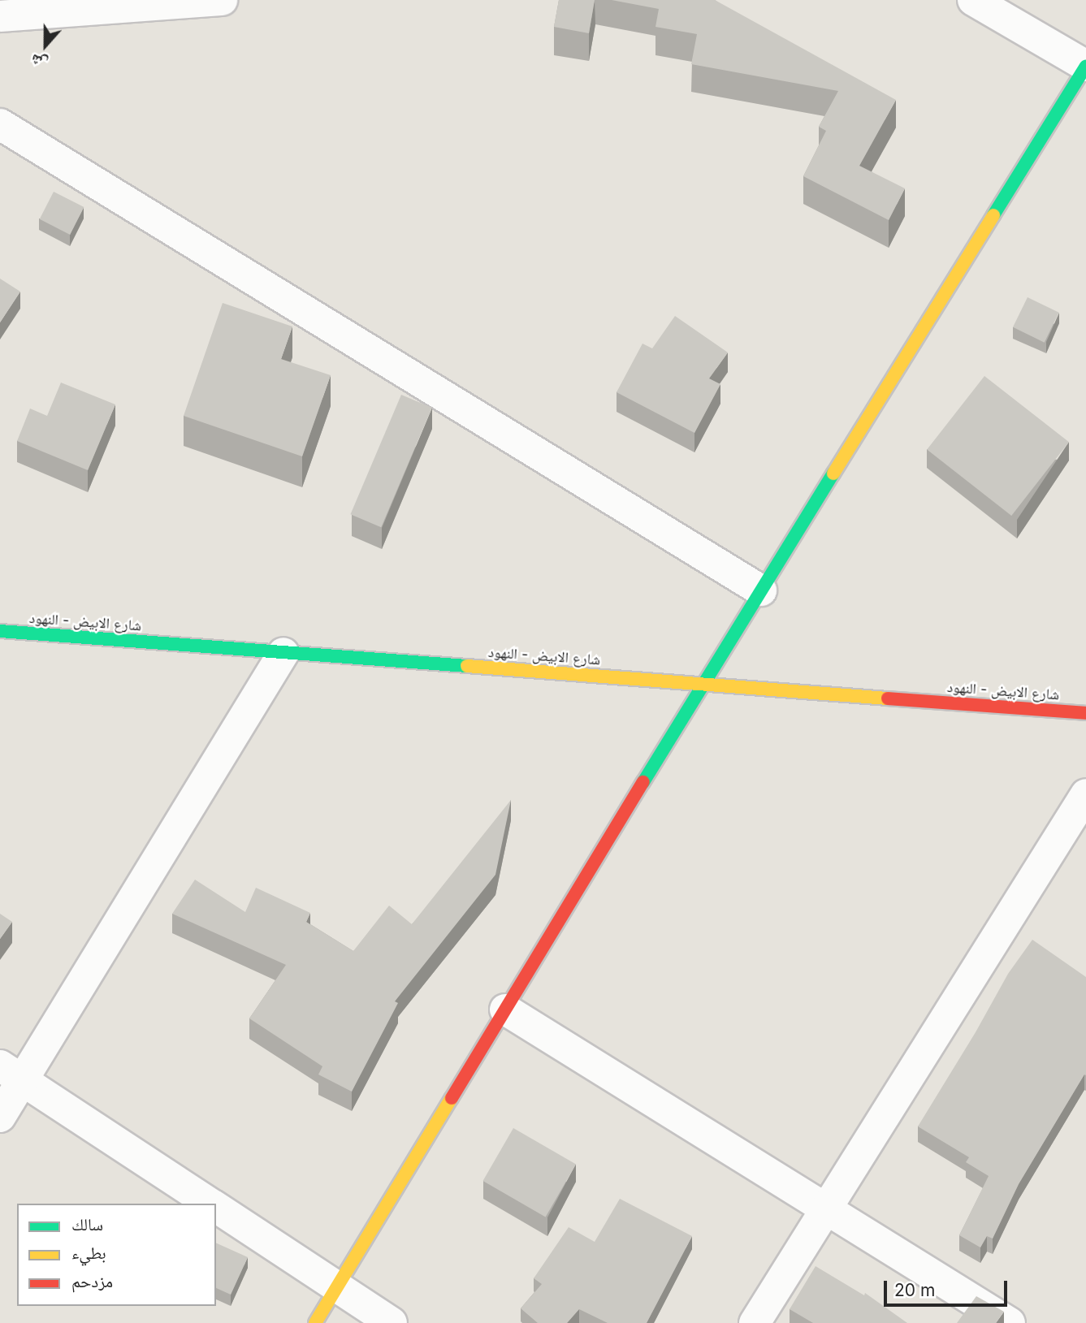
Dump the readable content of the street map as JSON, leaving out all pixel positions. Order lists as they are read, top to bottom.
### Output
{
  "streets": {
    "main road": ["شارع الابيض - النهود"]
  },
  "legend": ["سالك", "بطيء", "مزدحم"],
  "scale_bar": "20 m",
  "north": "bottom"
}
